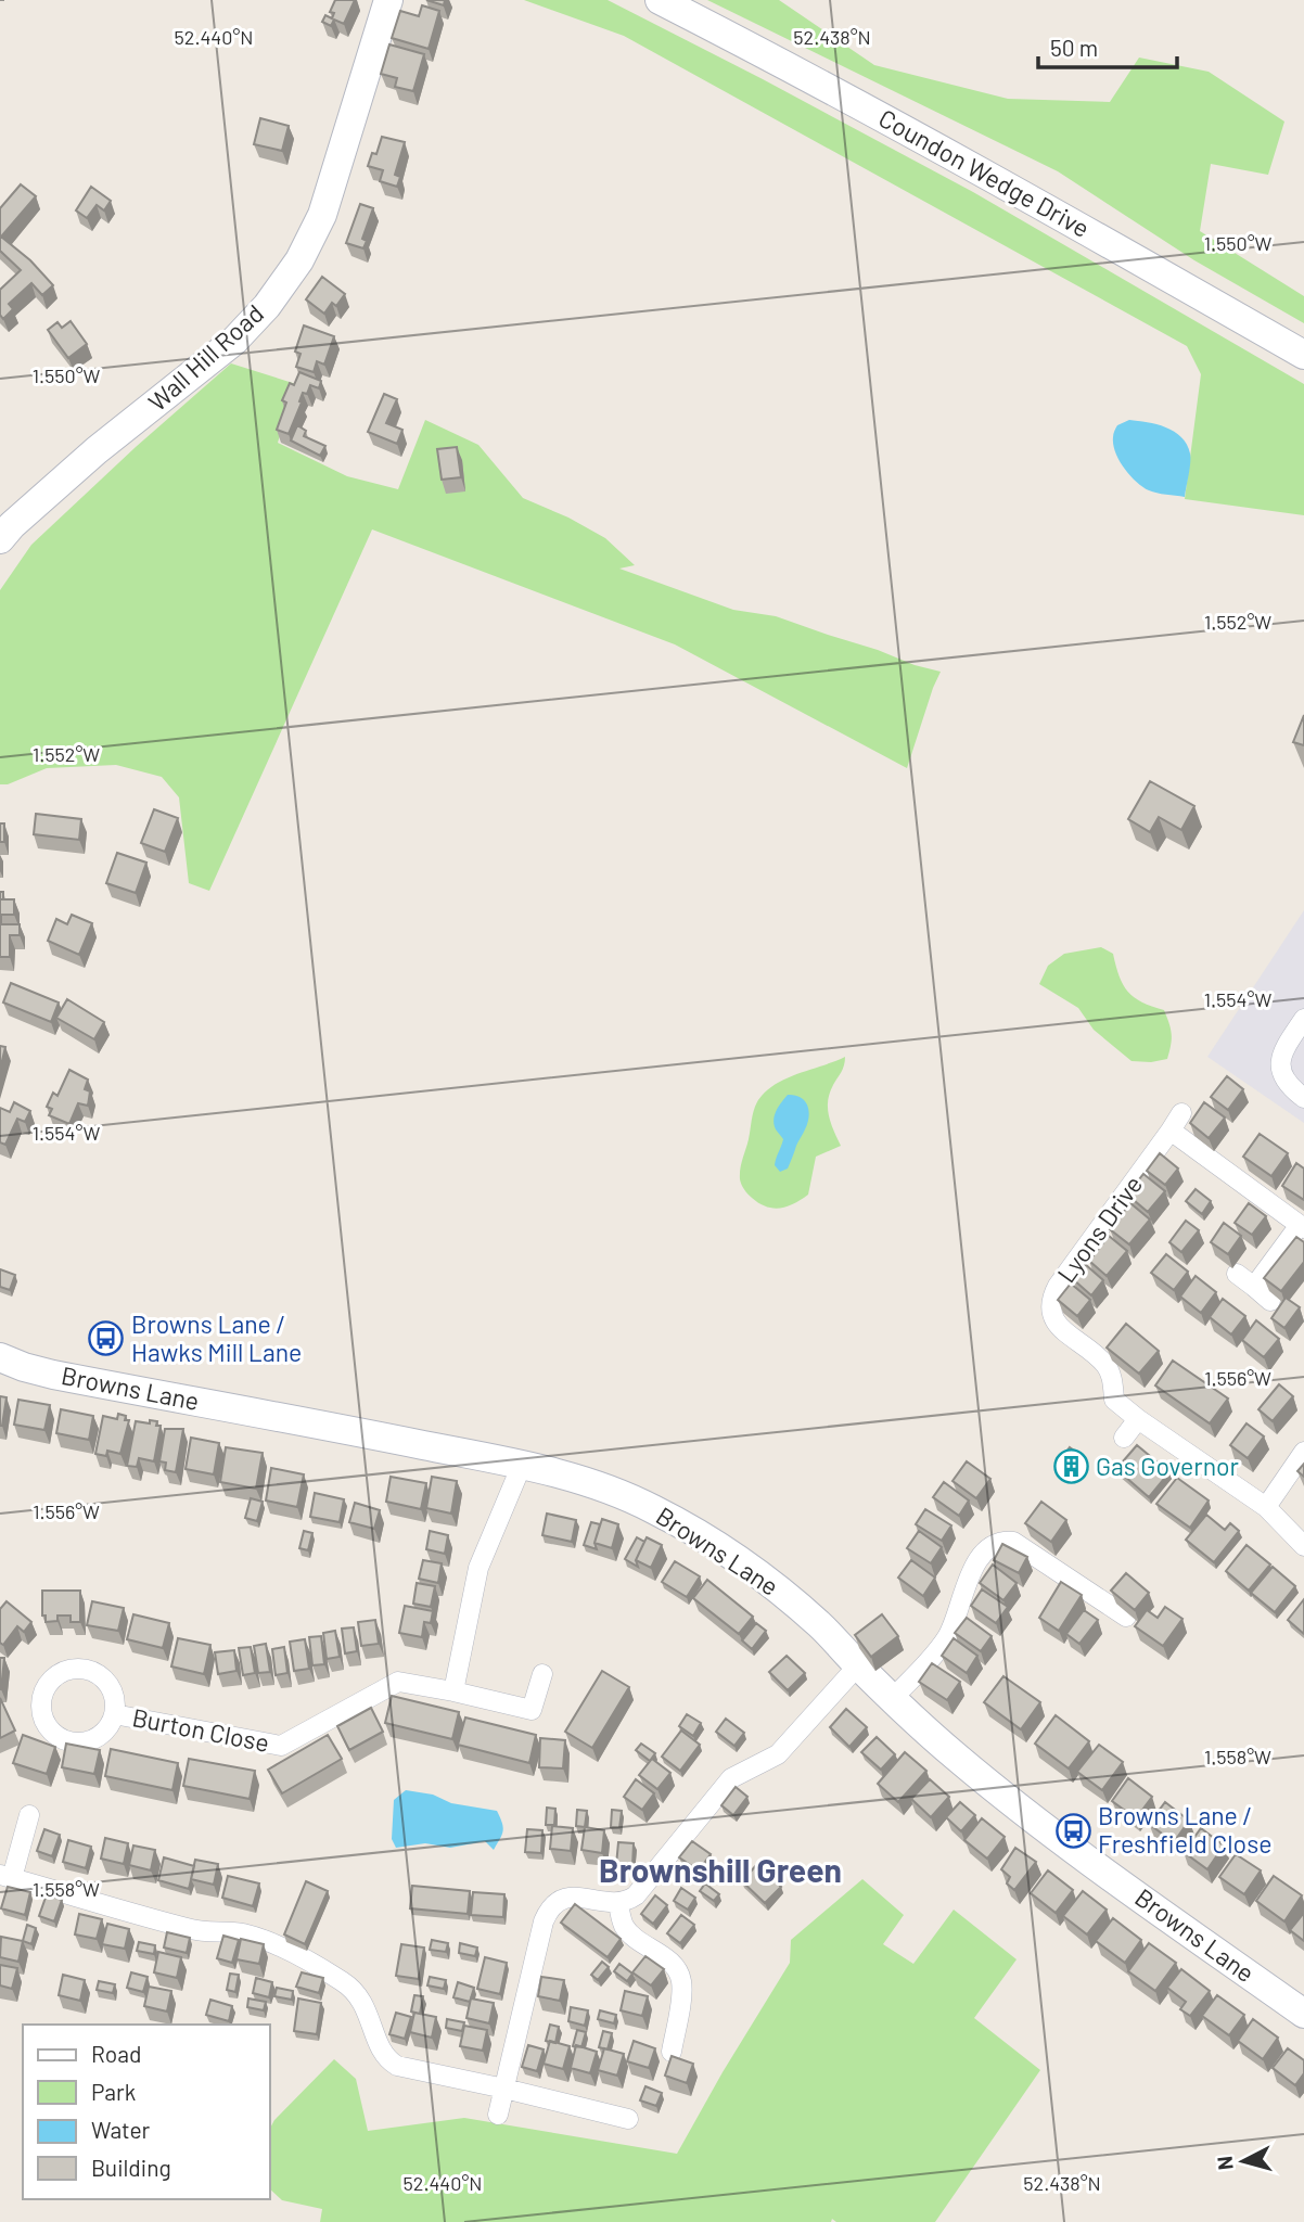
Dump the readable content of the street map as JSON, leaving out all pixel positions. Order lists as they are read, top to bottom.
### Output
{
  "streets": {
    "street": [
      "Coundon Wedge Drive",
      "Wall Hill Road",
      "Lyons Drive",
      "Browns Lane",
      "Burton Close"
    ]
  },
  "districts": ["Brownshill Green"],
  "places": {
    "bus stop": ["Browns Lane / Hawks Mill Lane", "Browns Lane / Freshfield Close"],
    "building": ["Gas Governor"]
  },
  "legend": [
    "Road",
    "Park",
    "Water",
    "Building"
  ],
  "scale_bar": "50 m",
  "north": "left",
  "coordinates": [
    "52.440°N",
    "52.438°N",
    "1.550°W",
    "1.552°W",
    "1.554°W",
    "1.556°W",
    "1.558°W"
  ]
}
